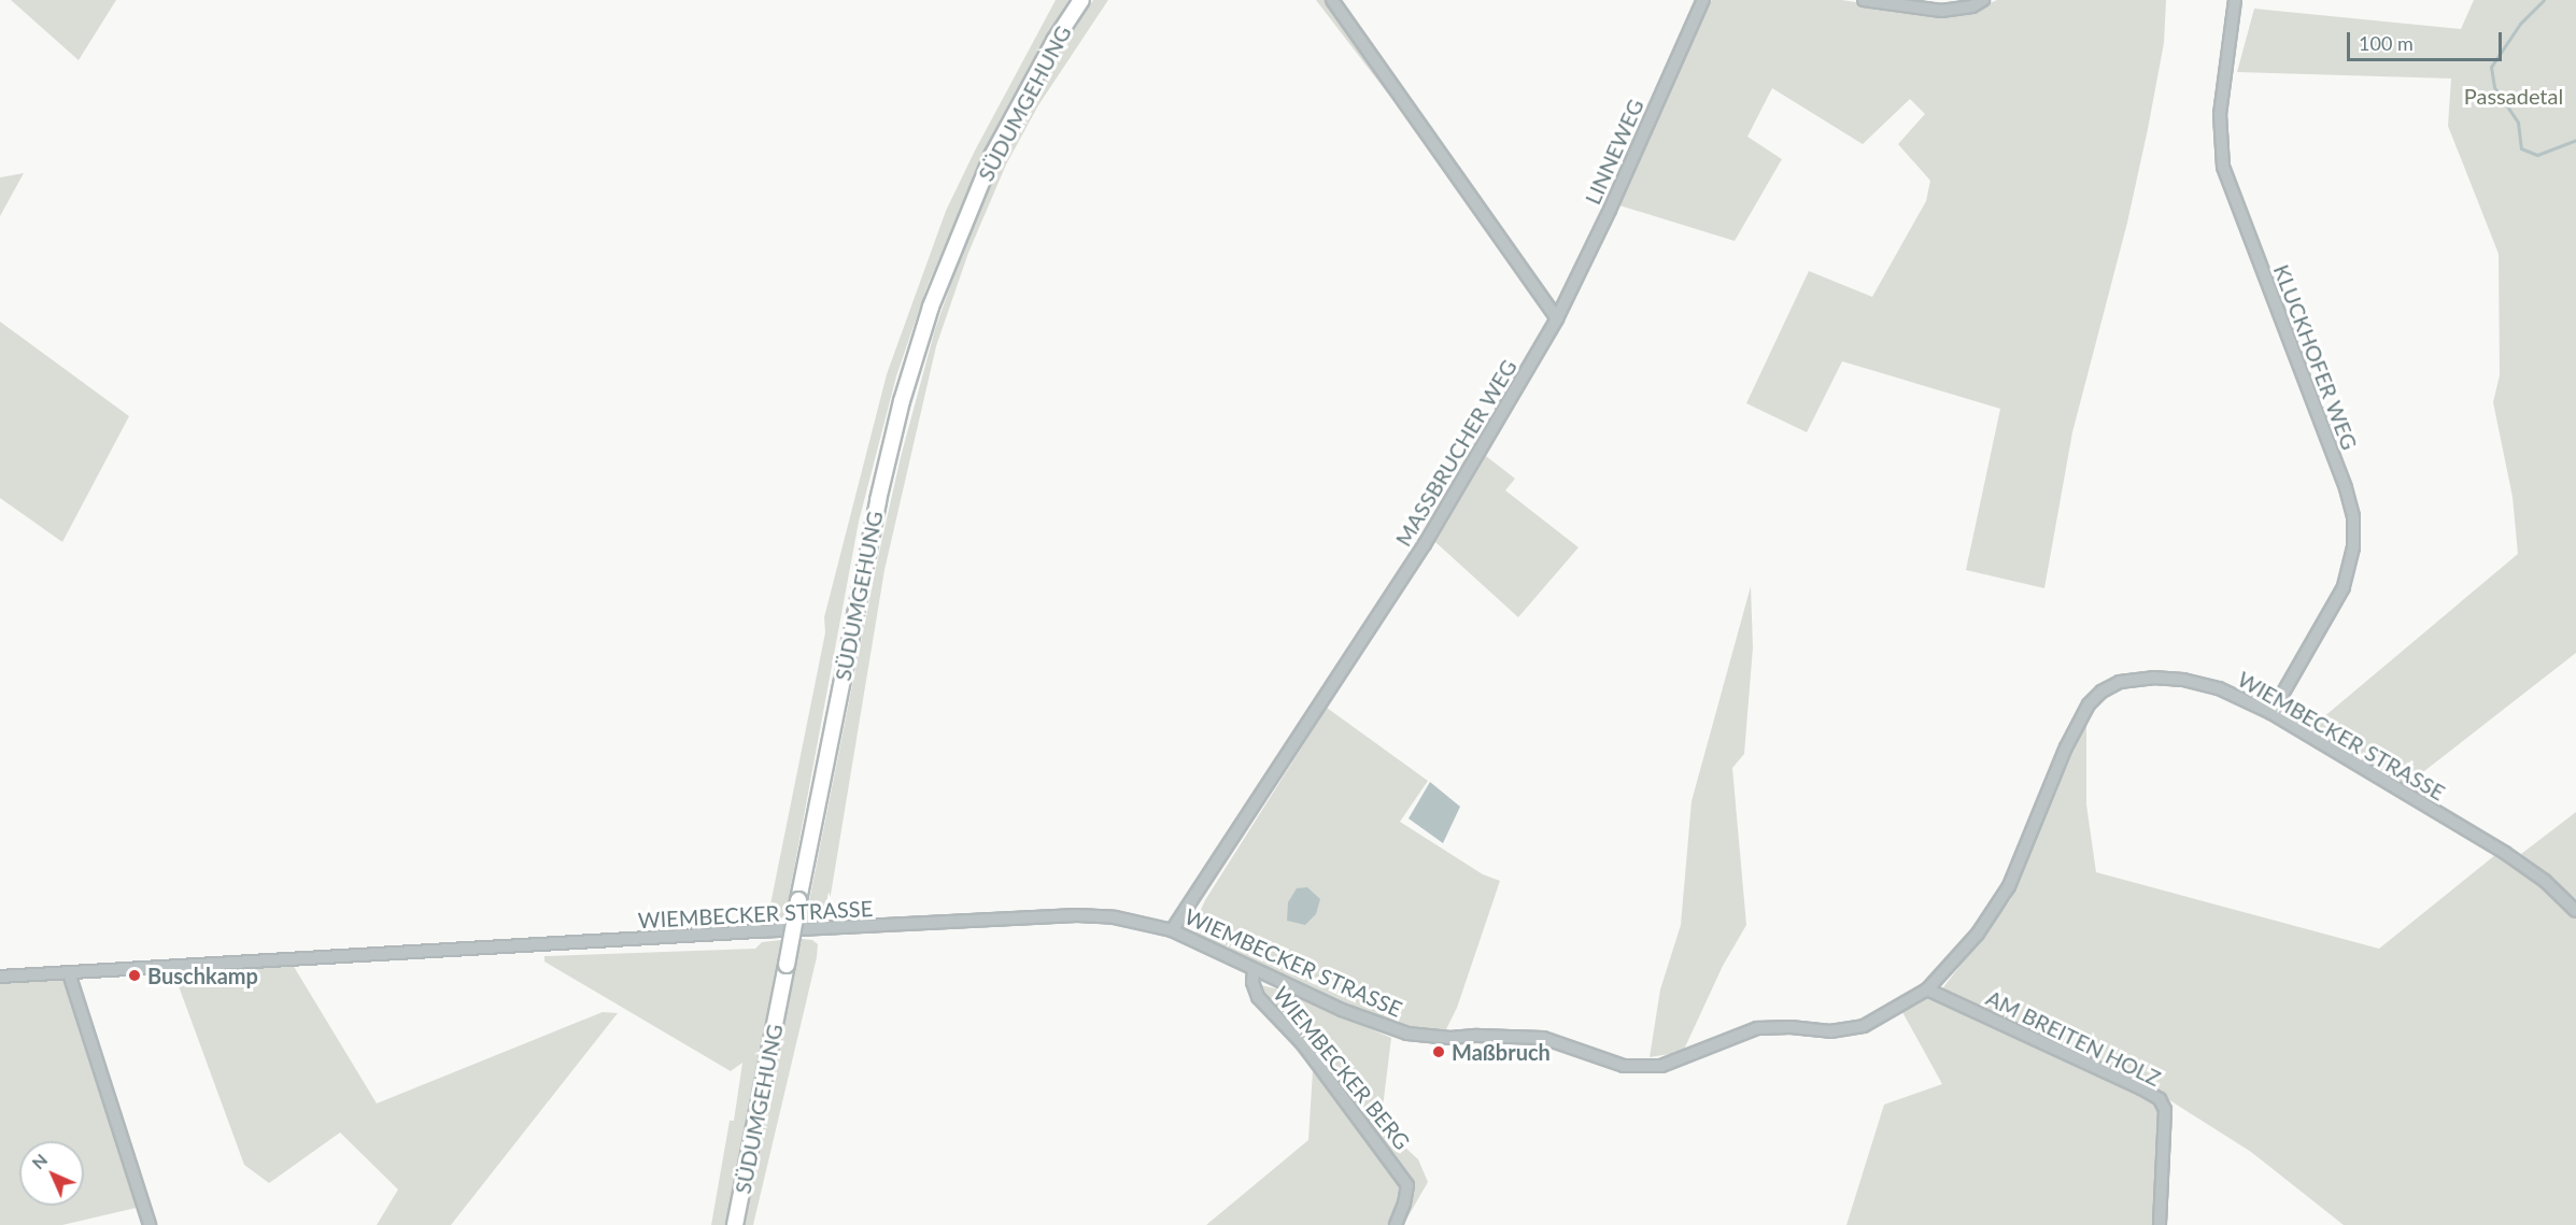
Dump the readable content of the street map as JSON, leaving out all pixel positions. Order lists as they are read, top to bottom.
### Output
{
  "streets": {
    "main road": ["SÜDUMGEHUNG"],
    "street": [
      "LINNEWEG",
      "KLUCKHOFER WEG",
      "MASSBRUCHER WEG",
      "WIEMBECKER STRASSE",
      "AM BREITEN HOLZ",
      "WIEMBECKER BERG"
    ]
  },
  "crossings": [
    ["LINNEWEG", "MASSBRUCHER WEG"],
    ["KLUCKHOFER WEG", "WIEMBECKER STRASSE"],
    ["MASSBRUCHER WEG", "WIEMBECKER STRASSE"],
    ["WIEMBECKER STRASSE", "AM BREITEN HOLZ"],
    ["WIEMBECKER STRASSE", "WIEMBECKER BERG"]
  ],
  "parks": ["Passadetal"],
  "places": ["Buschkamp", "Maßbruch"],
  "scale_bar": "100 m",
  "north": "top left"
}
